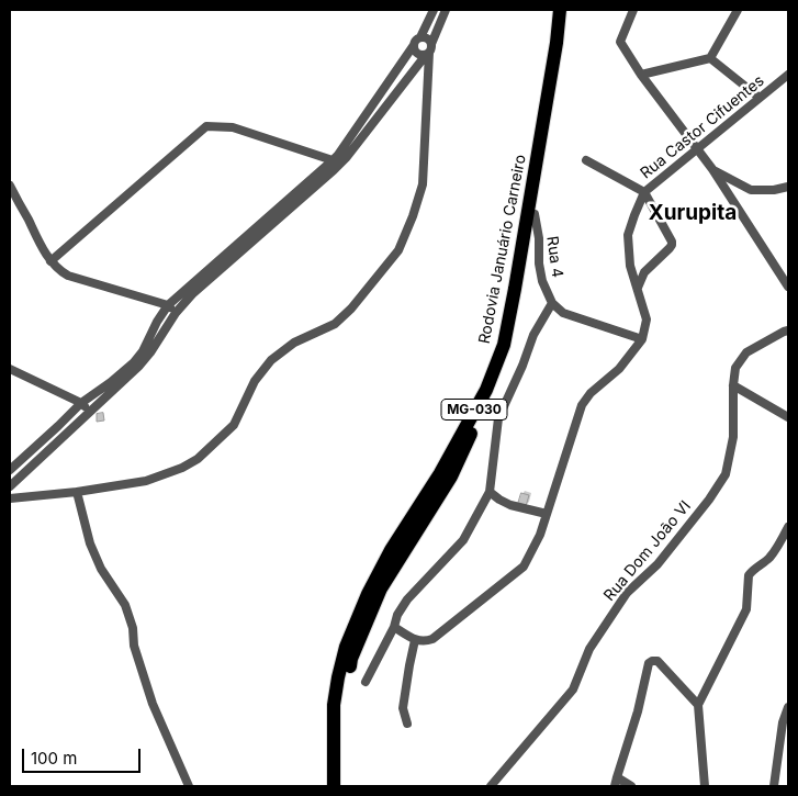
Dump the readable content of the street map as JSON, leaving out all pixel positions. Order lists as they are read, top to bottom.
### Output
{
  "streets": {
    "highway": ["Rodovia Januário Carneiro", "MG-030"],
    "street": ["Rua Castor Cifuentes", "Rua 4", "Rua Dom João VI"]
  },
  "crossings": [
    ["Rodovia Januário Carneiro", "Rua 4"]
  ],
  "districts": ["Xurupita"],
  "scale_bar": "100 m"
}
